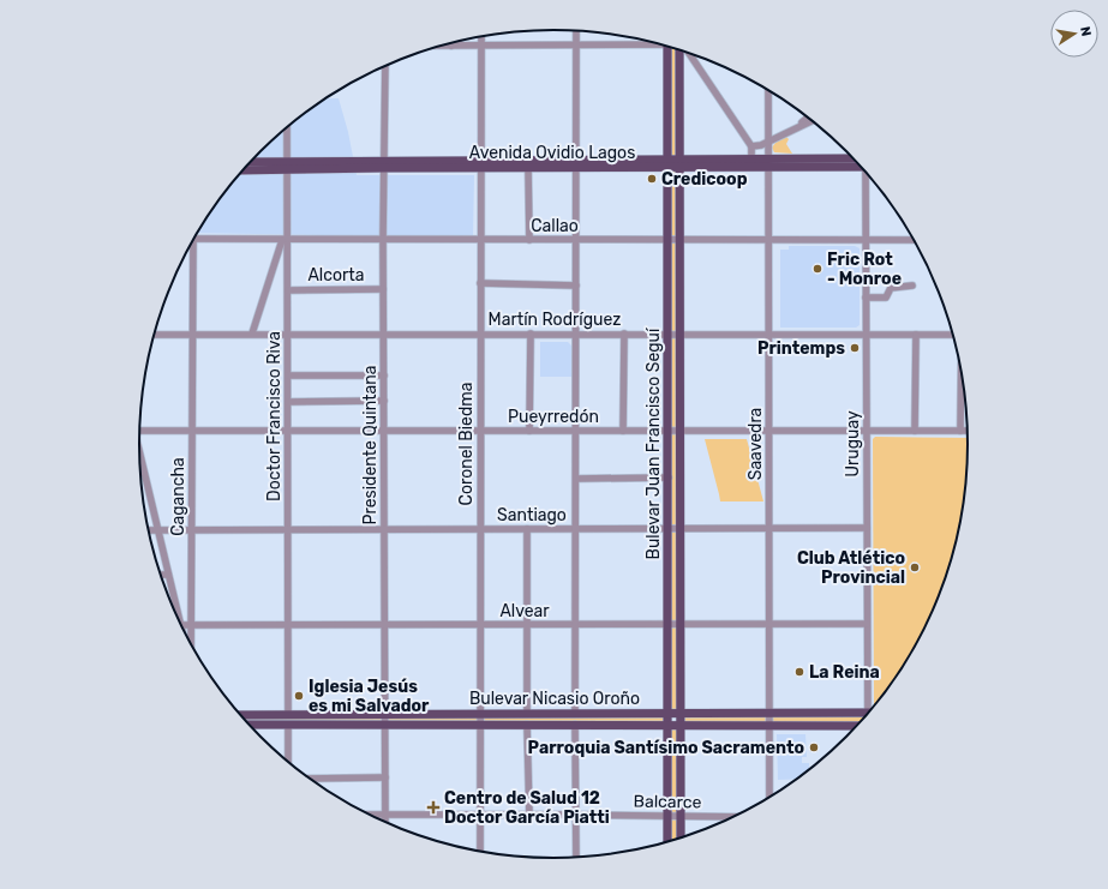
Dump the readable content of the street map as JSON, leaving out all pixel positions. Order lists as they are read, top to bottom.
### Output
{
  "streets": {
    "main road": ["Avenida Ovidio Lagos", "Bulevar Juan Francisco Seguí", "Bulevar Nicasio Oroño"],
    "street": [
      "Callao",
      "Alcorta",
      "Martín Rodríguez",
      "Doctor Francisco Riva",
      "Pueyrredón",
      "Coronel Biedma",
      "Saavedra",
      "Uruguay",
      "Presidente Quintana",
      "Cagancha",
      "Santiago",
      "Alvear",
      "Balcarce"
    ]
  },
  "crossings": [
    ["Avenida Ovidio Lagos", "Doctor Francisco Riva"],
    ["Avenida Ovidio Lagos", "Coronel Biedma"],
    ["Avenida Ovidio Lagos", "Bulevar Juan Francisco Seguí"],
    ["Avenida Ovidio Lagos", "Saavedra"],
    ["Avenida Ovidio Lagos", "Presidente Quintana"],
    ["Callao", "Doctor Francisco Riva"],
    ["Callao", "Coronel Biedma"],
    ["Callao", "Bulevar Juan Francisco Seguí"],
    ["Callao", "Saavedra"],
    ["Callao", "Uruguay"],
    ["Callao", "Presidente Quintana"],
    ["Alcorta", "Doctor Francisco Riva"],
    ["Alcorta", "Presidente Quintana"],
    ["Martín Rodríguez", "Doctor Francisco Riva"],
    ["Martín Rodríguez", "Coronel Biedma"],
    ["Martín Rodríguez", "Bulevar Juan Francisco Seguí"],
    ["Martín Rodríguez", "Saavedra"],
    ["Martín Rodríguez", "Uruguay"],
    ["Martín Rodríguez", "Presidente Quintana"],
    ["Martín Rodríguez", "Cagancha"],
    ["Doctor Francisco Riva", "Pueyrredón"],
    ["Doctor Francisco Riva", "Santiago"],
    ["Doctor Francisco Riva", "Alvear"],
    ["Doctor Francisco Riva", "Bulevar Nicasio Oroño"],
    ["Pueyrredón", "Coronel Biedma"],
    ["Pueyrredón", "Bulevar Juan Francisco Seguí"],
    ["Pueyrredón", "Saavedra"],
    ["Pueyrredón", "Uruguay"],
    ["Pueyrredón", "Presidente Quintana"],
    ["Pueyrredón", "Cagancha"],
    ["Coronel Biedma", "Santiago"],
    ["Coronel Biedma", "Alvear"],
    ["Coronel Biedma", "Bulevar Nicasio Oroño"],
    ["Coronel Biedma", "Balcarce"],
    ["Bulevar Juan Francisco Seguí", "Santiago"],
    ["Bulevar Juan Francisco Seguí", "Alvear"],
    ["Bulevar Juan Francisco Seguí", "Bulevar Nicasio Oroño"],
    ["Bulevar Juan Francisco Seguí", "Balcarce"],
    ["Saavedra", "Santiago"],
    ["Saavedra", "Alvear"],
    ["Saavedra", "Bulevar Nicasio Oroño"],
    ["Uruguay", "Santiago"],
    ["Uruguay", "Alvear"],
    ["Uruguay", "Bulevar Nicasio Oroño"],
    ["Presidente Quintana", "Santiago"],
    ["Presidente Quintana", "Alvear"],
    ["Presidente Quintana", "Bulevar Nicasio Oroño"],
    ["Presidente Quintana", "Balcarce"],
    ["Cagancha", "Santiago"],
    ["Cagancha", "Alvear"]
  ],
  "places": {
    "other": [
      "Credicoop",
      "Fric Rot - Monroe",
      "Printemps",
      "Club Atlético Provincial",
      "La Reina",
      "Iglesia Jesús es mi Salvador",
      "Parroquia Santísimo Sacramento"
    ],
    "health": ["Centro de Salud 12 Doctor García Piatti"]
  },
  "north": "right"
}
